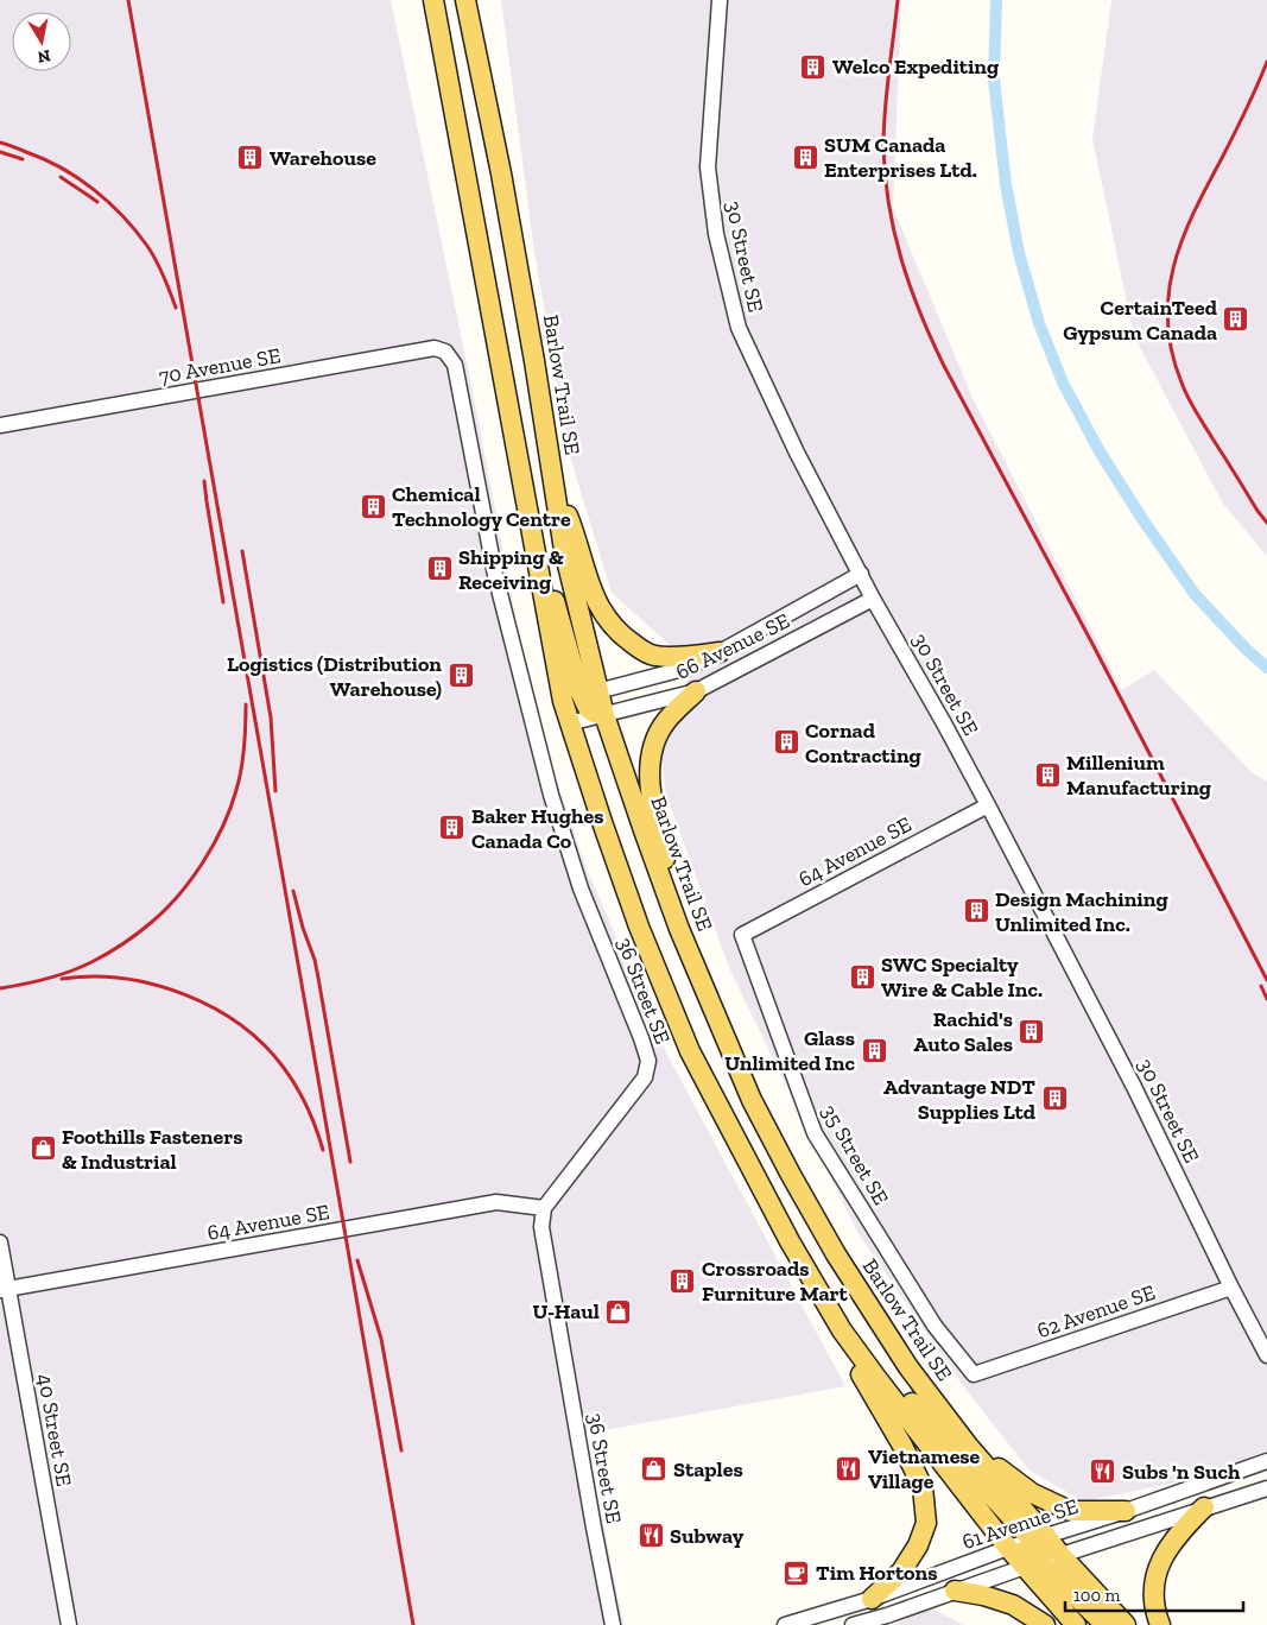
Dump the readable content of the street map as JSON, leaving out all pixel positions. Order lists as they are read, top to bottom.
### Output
{
  "streets": {
    "main road": ["Barlow Trail SE"],
    "street": [
      "30 Street SE",
      "70 Avenue SE",
      "66 Avenue SE",
      "64 Avenue SE",
      "36 Street SE",
      "35 Street SE",
      "62 Avenue SE",
      "40 Street SE",
      "61 Avenue SE"
    ]
  },
  "crossings": [
    ["30 Street SE", "66 Avenue SE"],
    ["30 Street SE", "64 Avenue SE"],
    ["30 Street SE", "62 Avenue SE"],
    ["70 Avenue SE", "36 Street SE"],
    ["Barlow Trail SE", "66 Avenue SE"],
    ["Barlow Trail SE", "61 Avenue SE"],
    ["64 Avenue SE", "36 Street SE"],
    ["64 Avenue SE", "35 Street SE"],
    ["64 Avenue SE", "40 Street SE"],
    ["35 Street SE", "62 Avenue SE"]
  ],
  "places": {
    "building": [
      "Welco Expediting",
      "SUM Canada Enterprises Ltd.",
      "Warehouse",
      "CertainTeed Gypsum Canada",
      "Chemical Technology Centre",
      "Shipping & Receiving",
      "Logistics (Distribution Warehouse)",
      "Cornad Contracting",
      "Millenium Manufacturing",
      "Baker Hughes Canada Co",
      "Design Machining Unlimited Inc.",
      "SWC Specialty Wire & Cable Inc.",
      "Rachid's Auto Sales",
      "Glass Unlimited Inc",
      "Advantage NDT Supplies Ltd",
      "Crossroads Furniture Mart"
    ],
    "shop": ["Foothills Fasteners & Industrial", "U-Haul", "Staples"],
    "restaurant": ["Vietnamese Village", "Subs 'n Such", "Subway"],
    "cafe": ["Tim Hortons"]
  },
  "scale_bar": "100 m",
  "north": "bottom"
}
